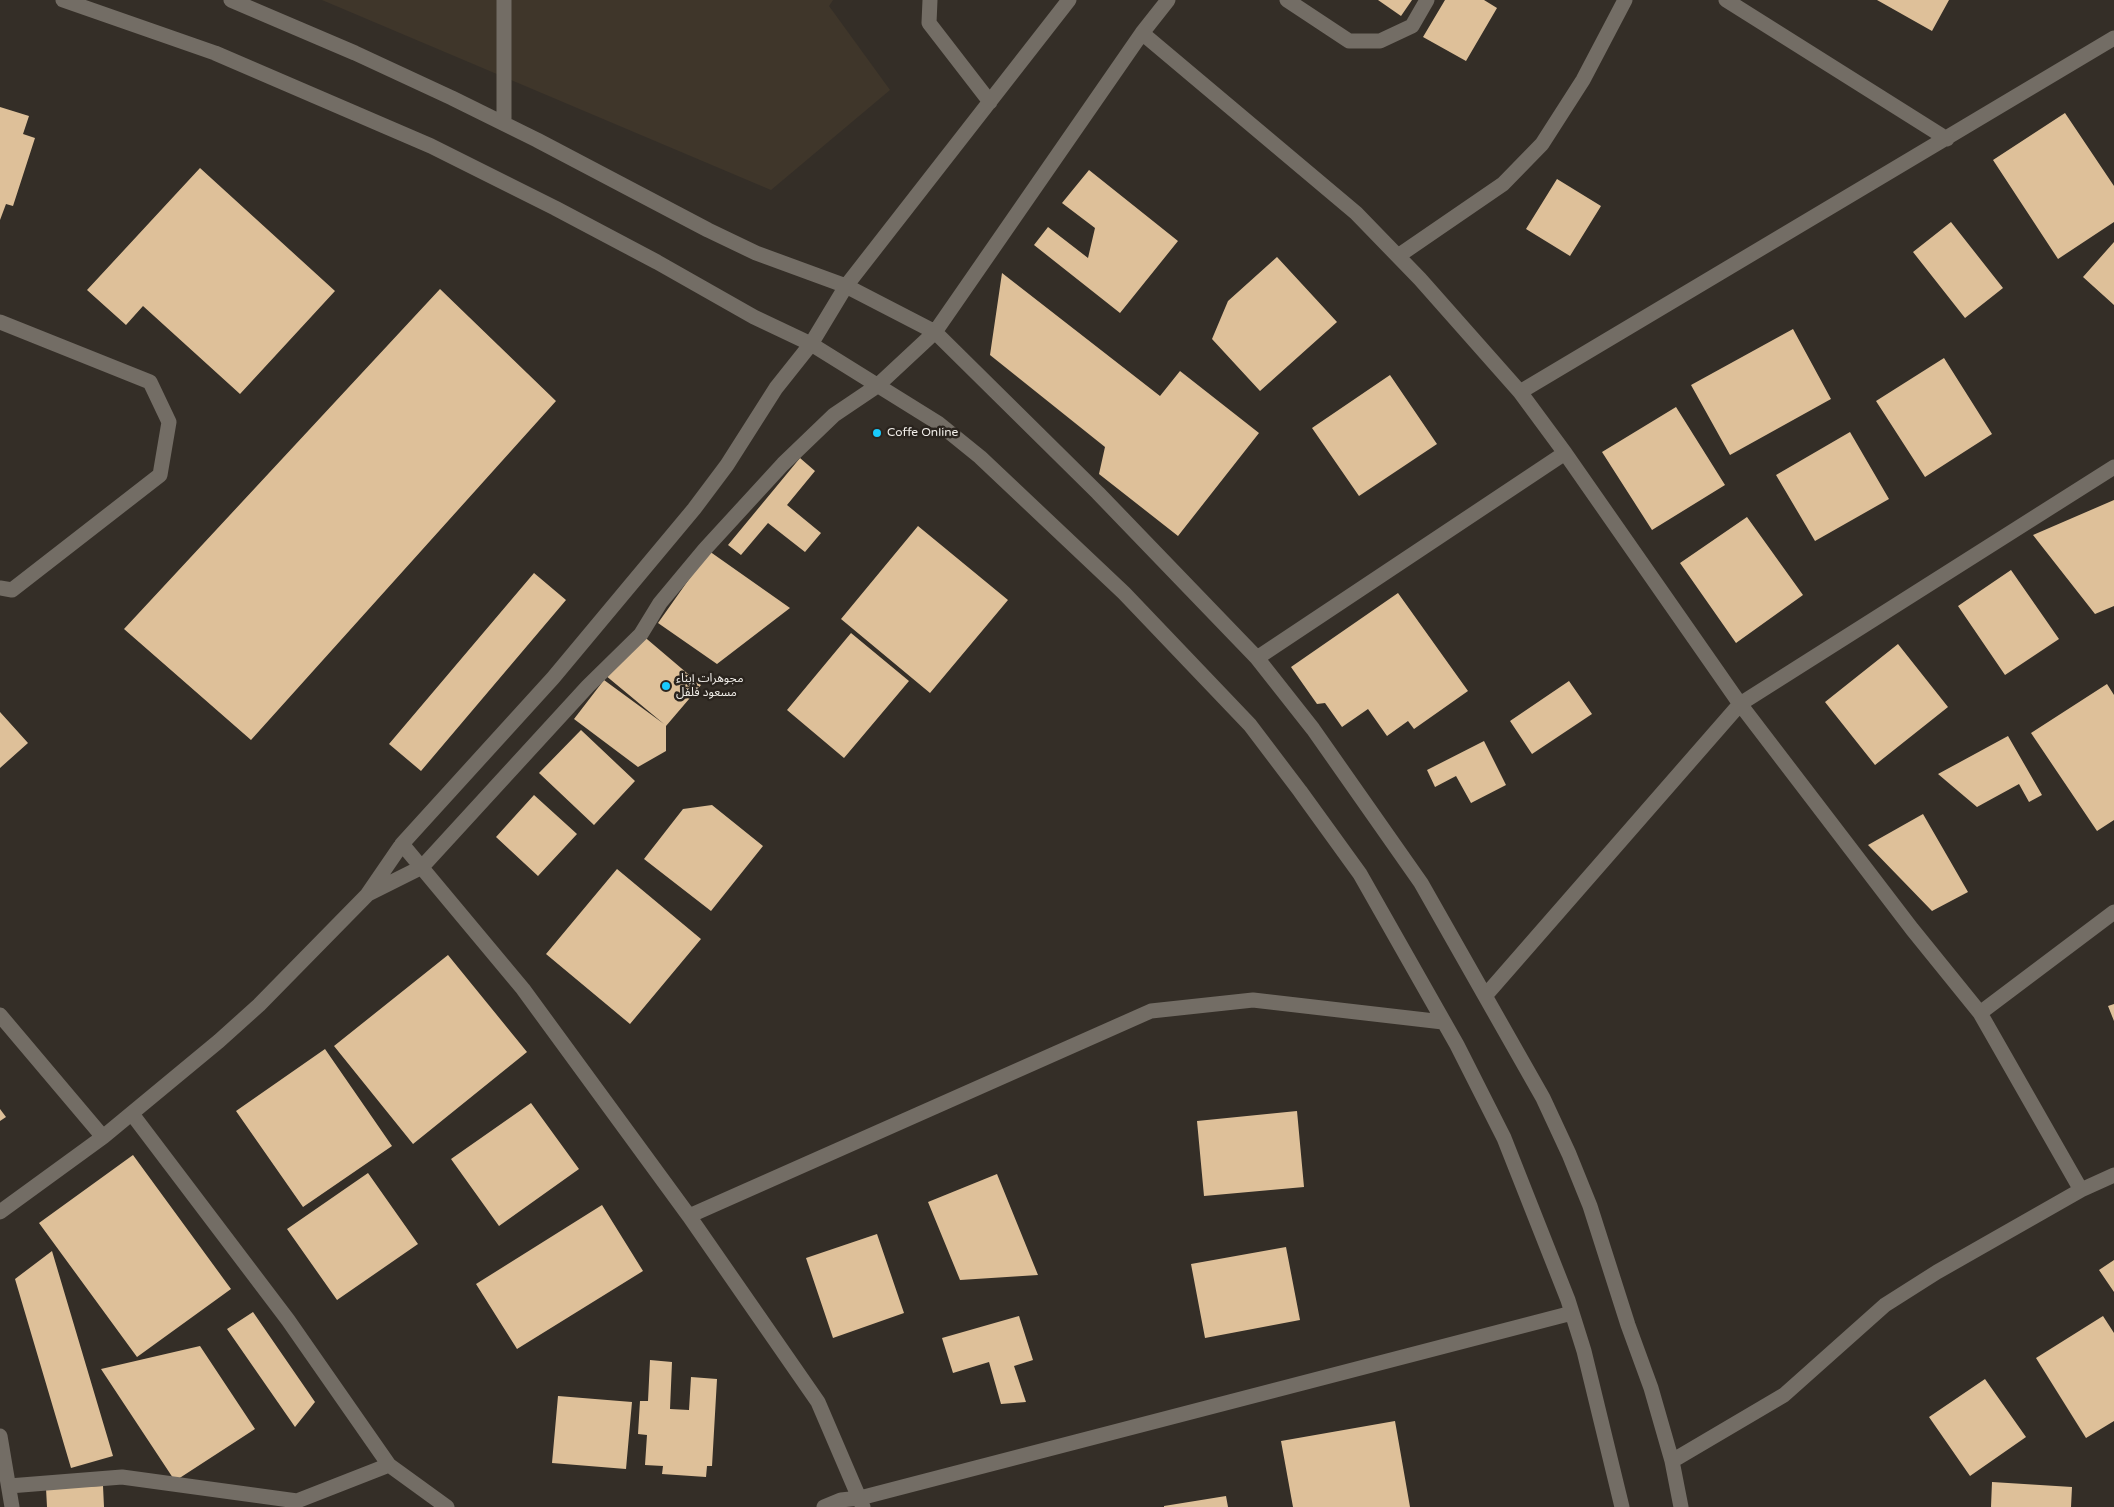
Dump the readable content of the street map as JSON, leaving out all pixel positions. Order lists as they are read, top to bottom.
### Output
{
  "places": ["Coffe Online", "مجوهرات إبناء مسعود فلفل"]
}
